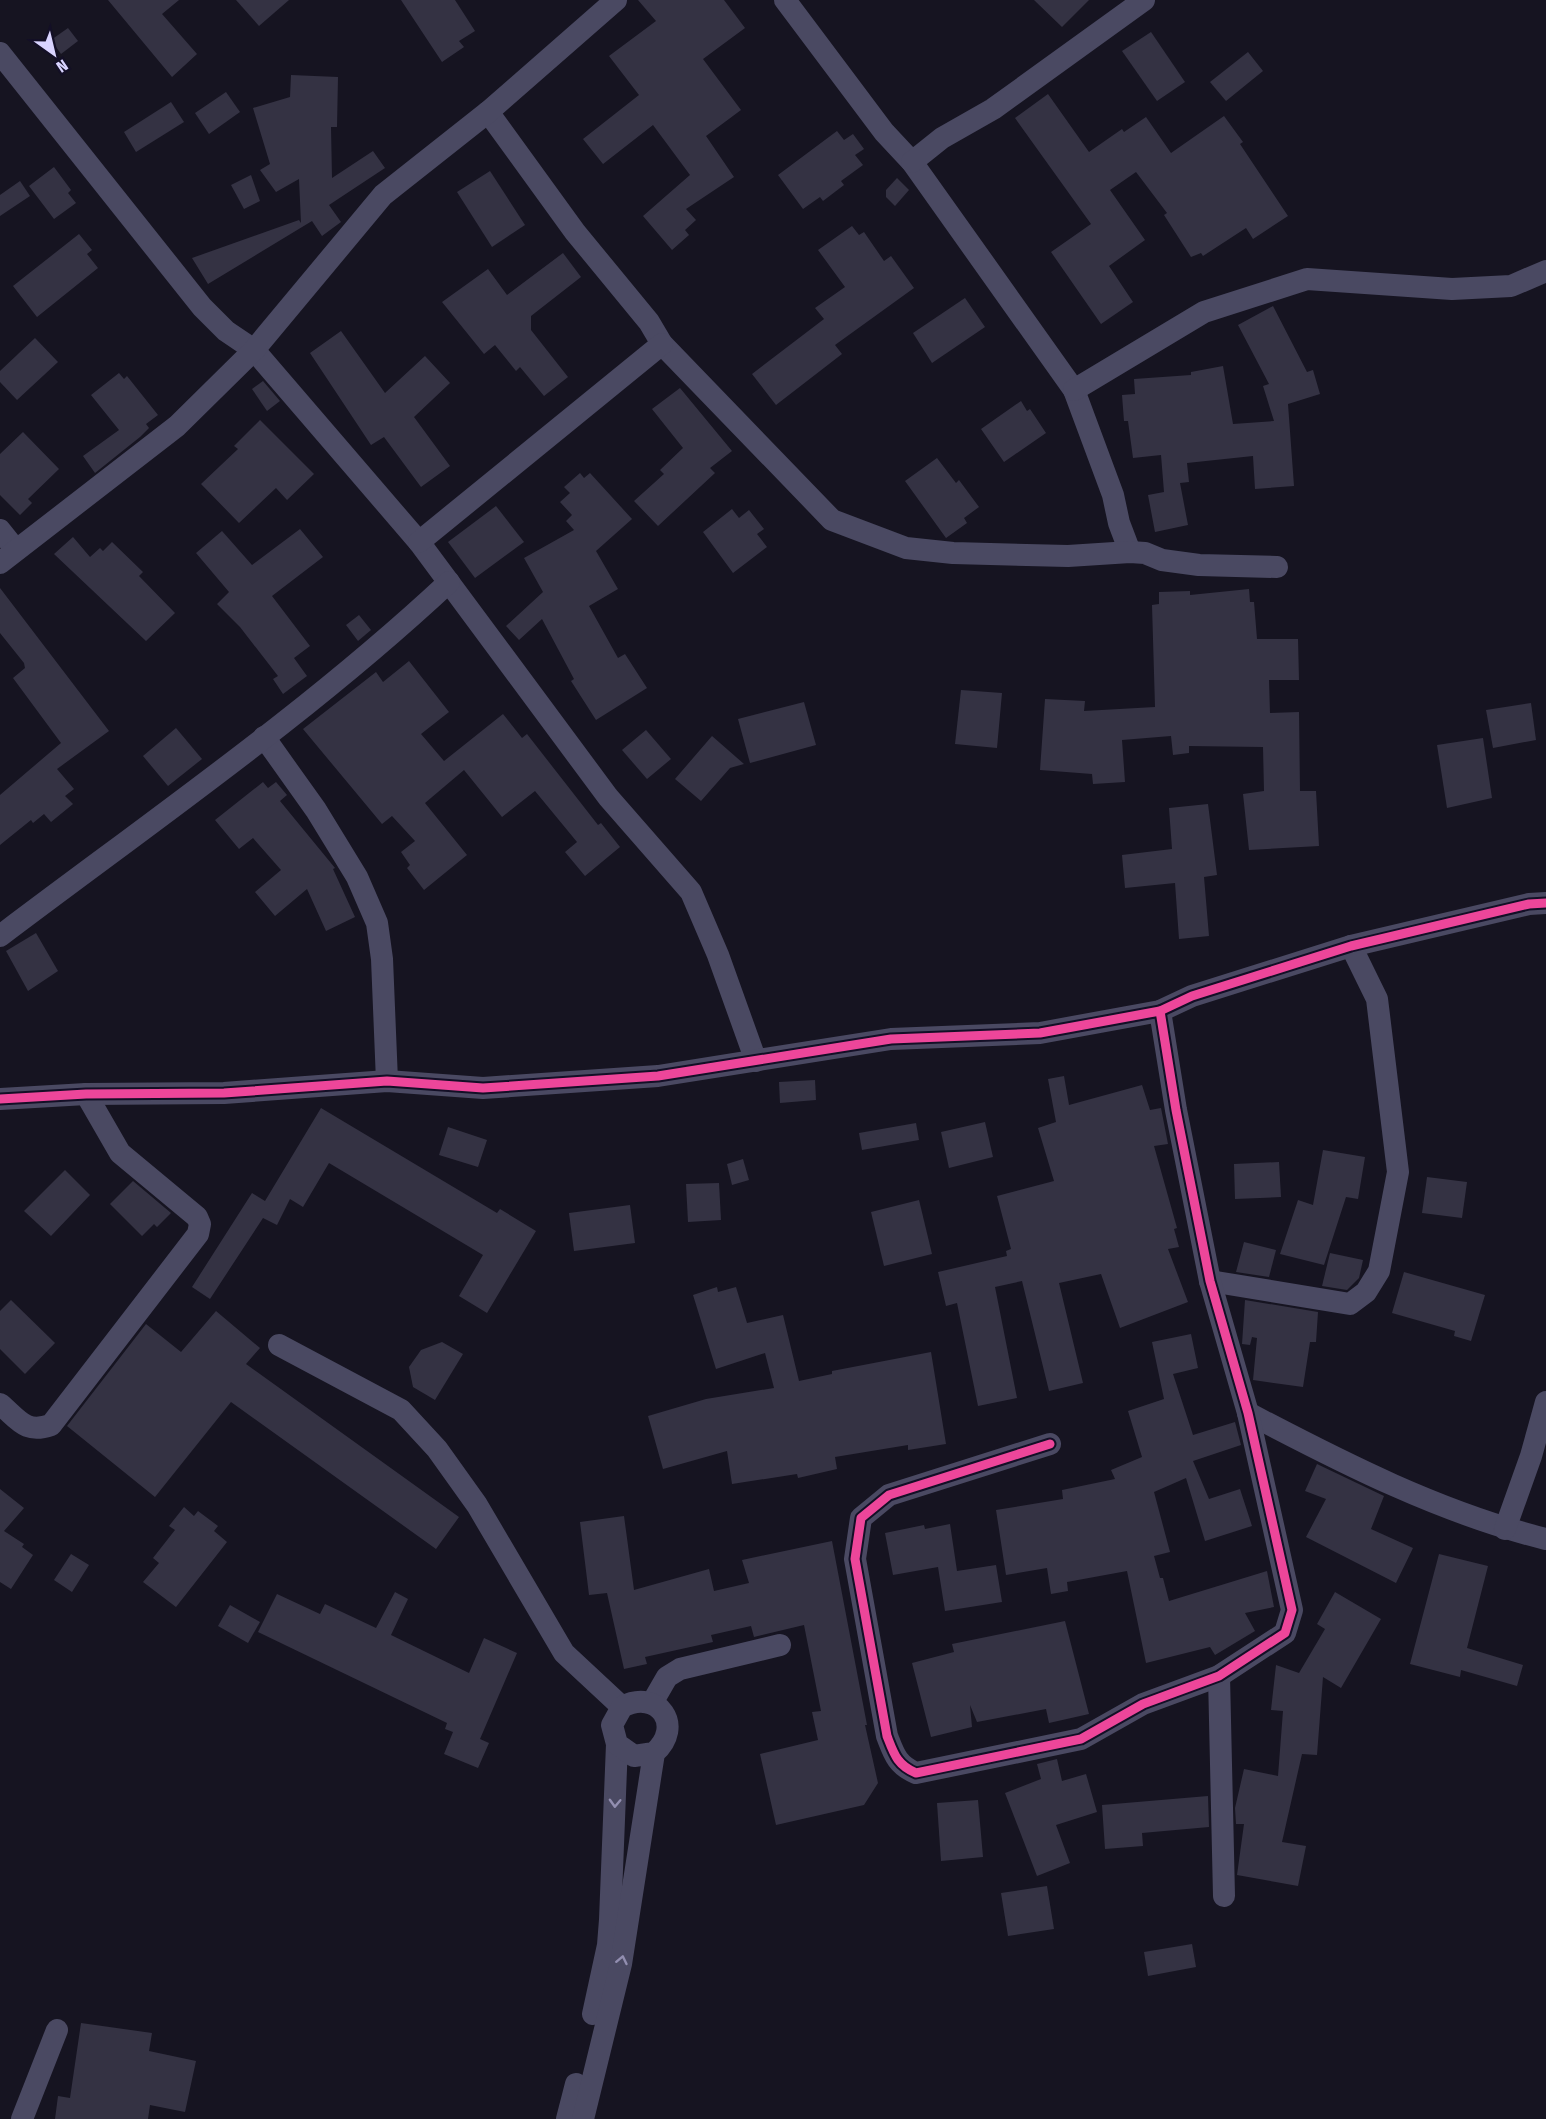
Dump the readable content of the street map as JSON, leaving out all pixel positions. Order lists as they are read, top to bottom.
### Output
{
  "north": "bottom right"
}
